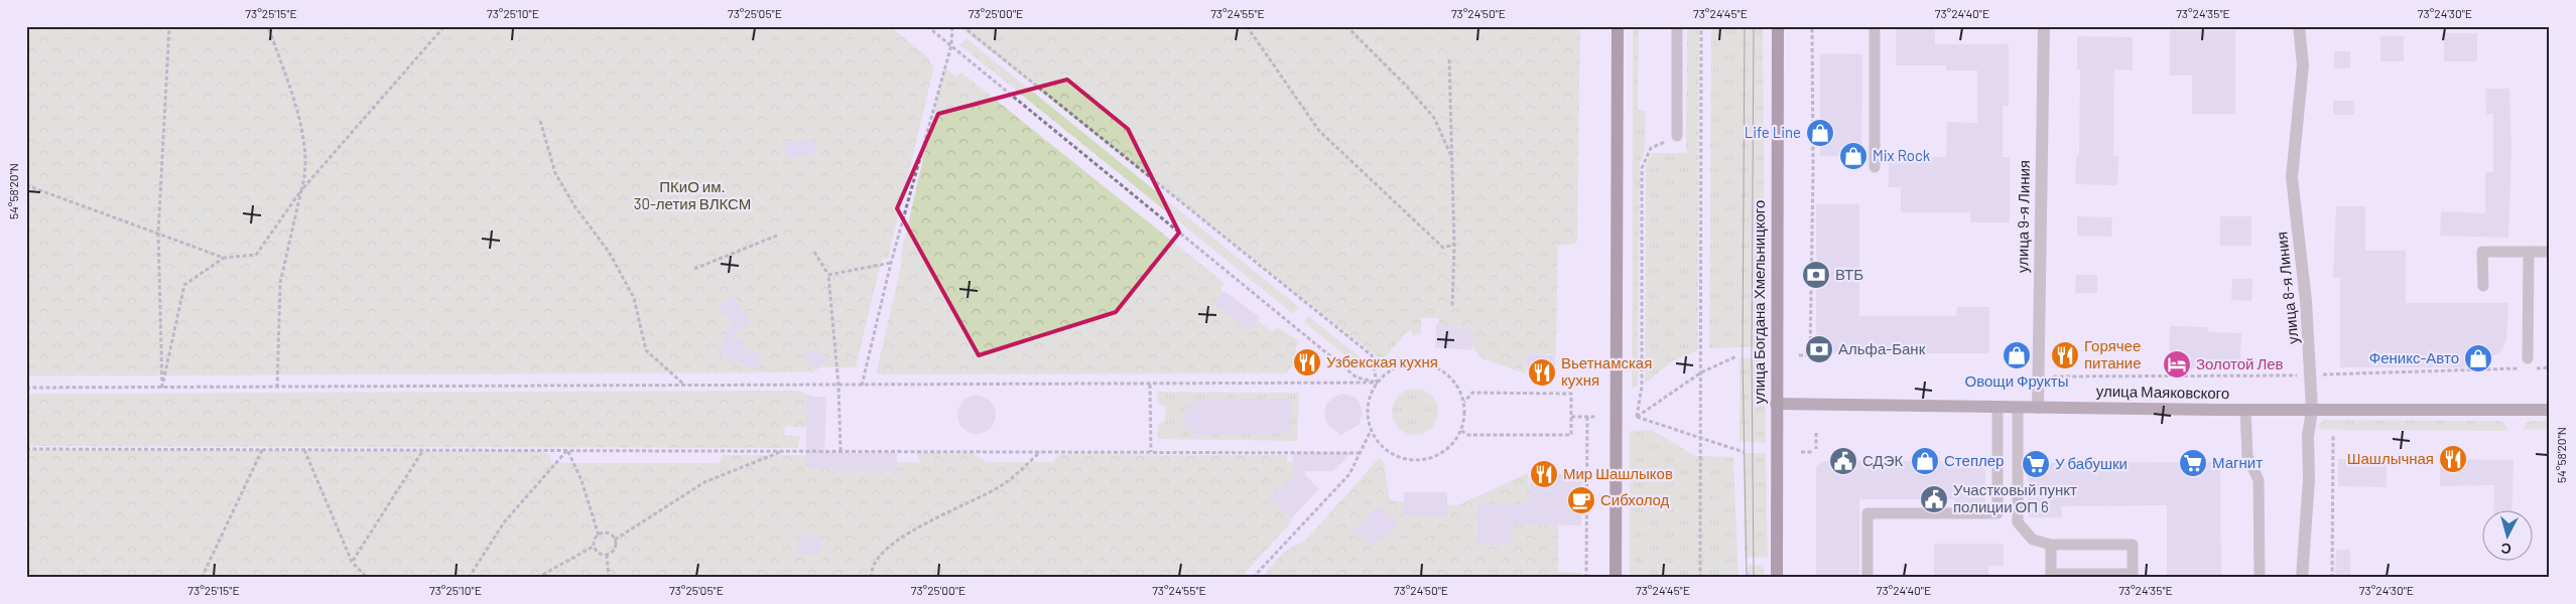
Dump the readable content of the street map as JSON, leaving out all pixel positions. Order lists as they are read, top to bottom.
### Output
{
  "streets": {
    "main road": ["улица Богдана Хмельницкого", "улица Маяковского"],
    "street": ["улица 9-я Линия", "улица 8-я Линия"]
  },
  "crossings": [
    ["улица 9-я Линия", "улица Маяковского"],
    ["улица 8-я Линия", "улица Маяковского"],
    ["улица Богдана Хмельницкого", "улица Маяковского"]
  ],
  "parks": ["ПКиО им. 30-летия ВЛКСМ"],
  "places": {
    "shop": [
      "Life Line",
      "Mix Rock",
      "Овощи Фрукты",
      "Феникс-Авто",
      "Степлер"
    ],
    "bank": ["ВТБ", "Альфа-Банк"],
    "restaurant": [
      "Горячее питание",
      "Узбекская кухня",
      "Вьетнамская кухня",
      "Шашлычная",
      "Мир Шашлыков"
    ],
    "hotel": ["Золотой Лев"],
    "public building": ["СДЭК", "Участковый пункт полиции ОП 6"],
    "supermarket": ["Магнит", "У бабушки"],
    "cafe": ["Сибхолод"]
  },
  "north": "bottom",
  "coordinates": [
    "73°25'15\"E",
    "73°25'10\"E",
    "73°25'05\"E",
    "73°25'00\"E",
    "73°24'55\"E",
    "73°24'50\"E",
    "73°24'45\"E",
    "73°24'40\"E",
    "73°24'35\"E",
    "73°24'30\"E",
    "54°58'20\"N"
  ]
}
